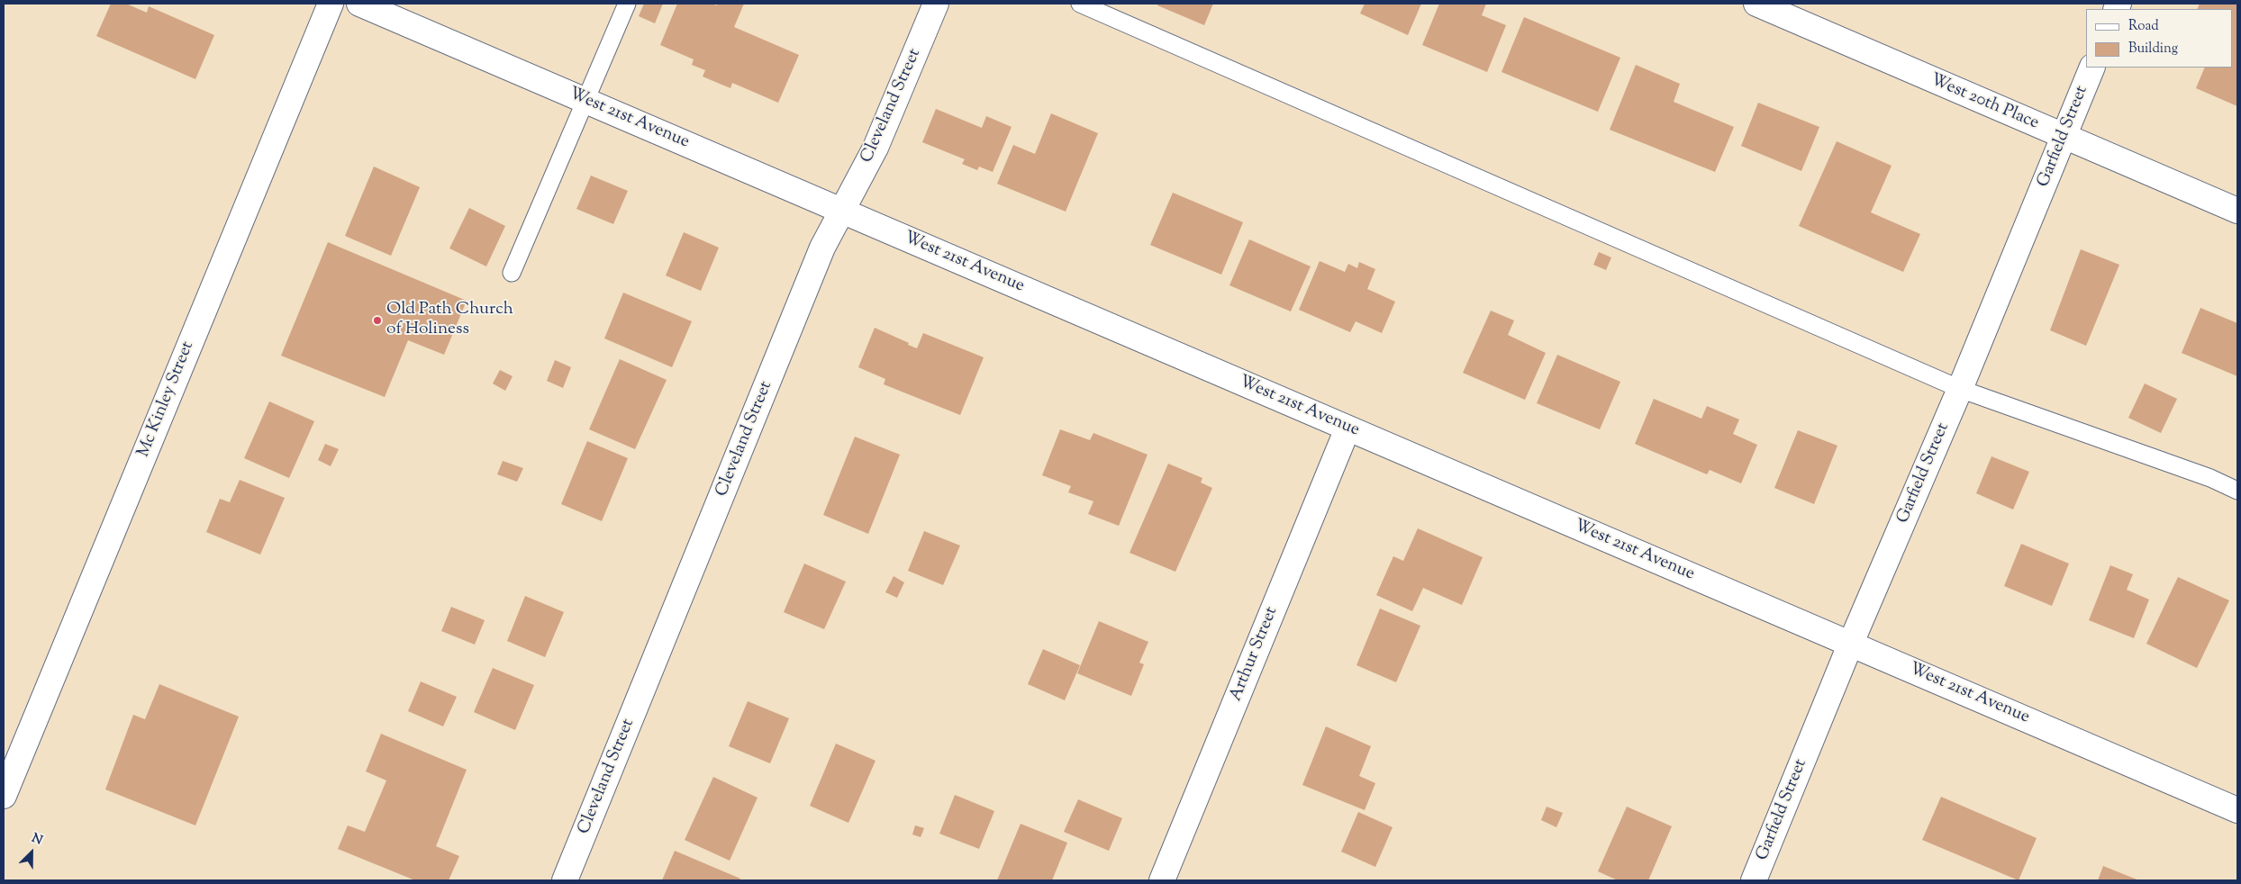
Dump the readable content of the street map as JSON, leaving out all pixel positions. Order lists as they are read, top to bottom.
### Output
{
  "streets": {
    "street": [
      "West 20th Place",
      "Cleveland Street",
      "West 21st Avenue",
      "Garfield Street",
      "Mc Kinley Street",
      "Arthur Street"
    ]
  },
  "crossings": [
    ["West 20th Place", "Garfield Street"],
    ["Cleveland Street", "West 21st Avenue"],
    ["West 21st Avenue", "Garfield Street"],
    ["West 21st Avenue", "Arthur Street"]
  ],
  "places": ["Old Path Church of Holiness"],
  "legend": ["Road", "Building"],
  "north": "top right"
}
